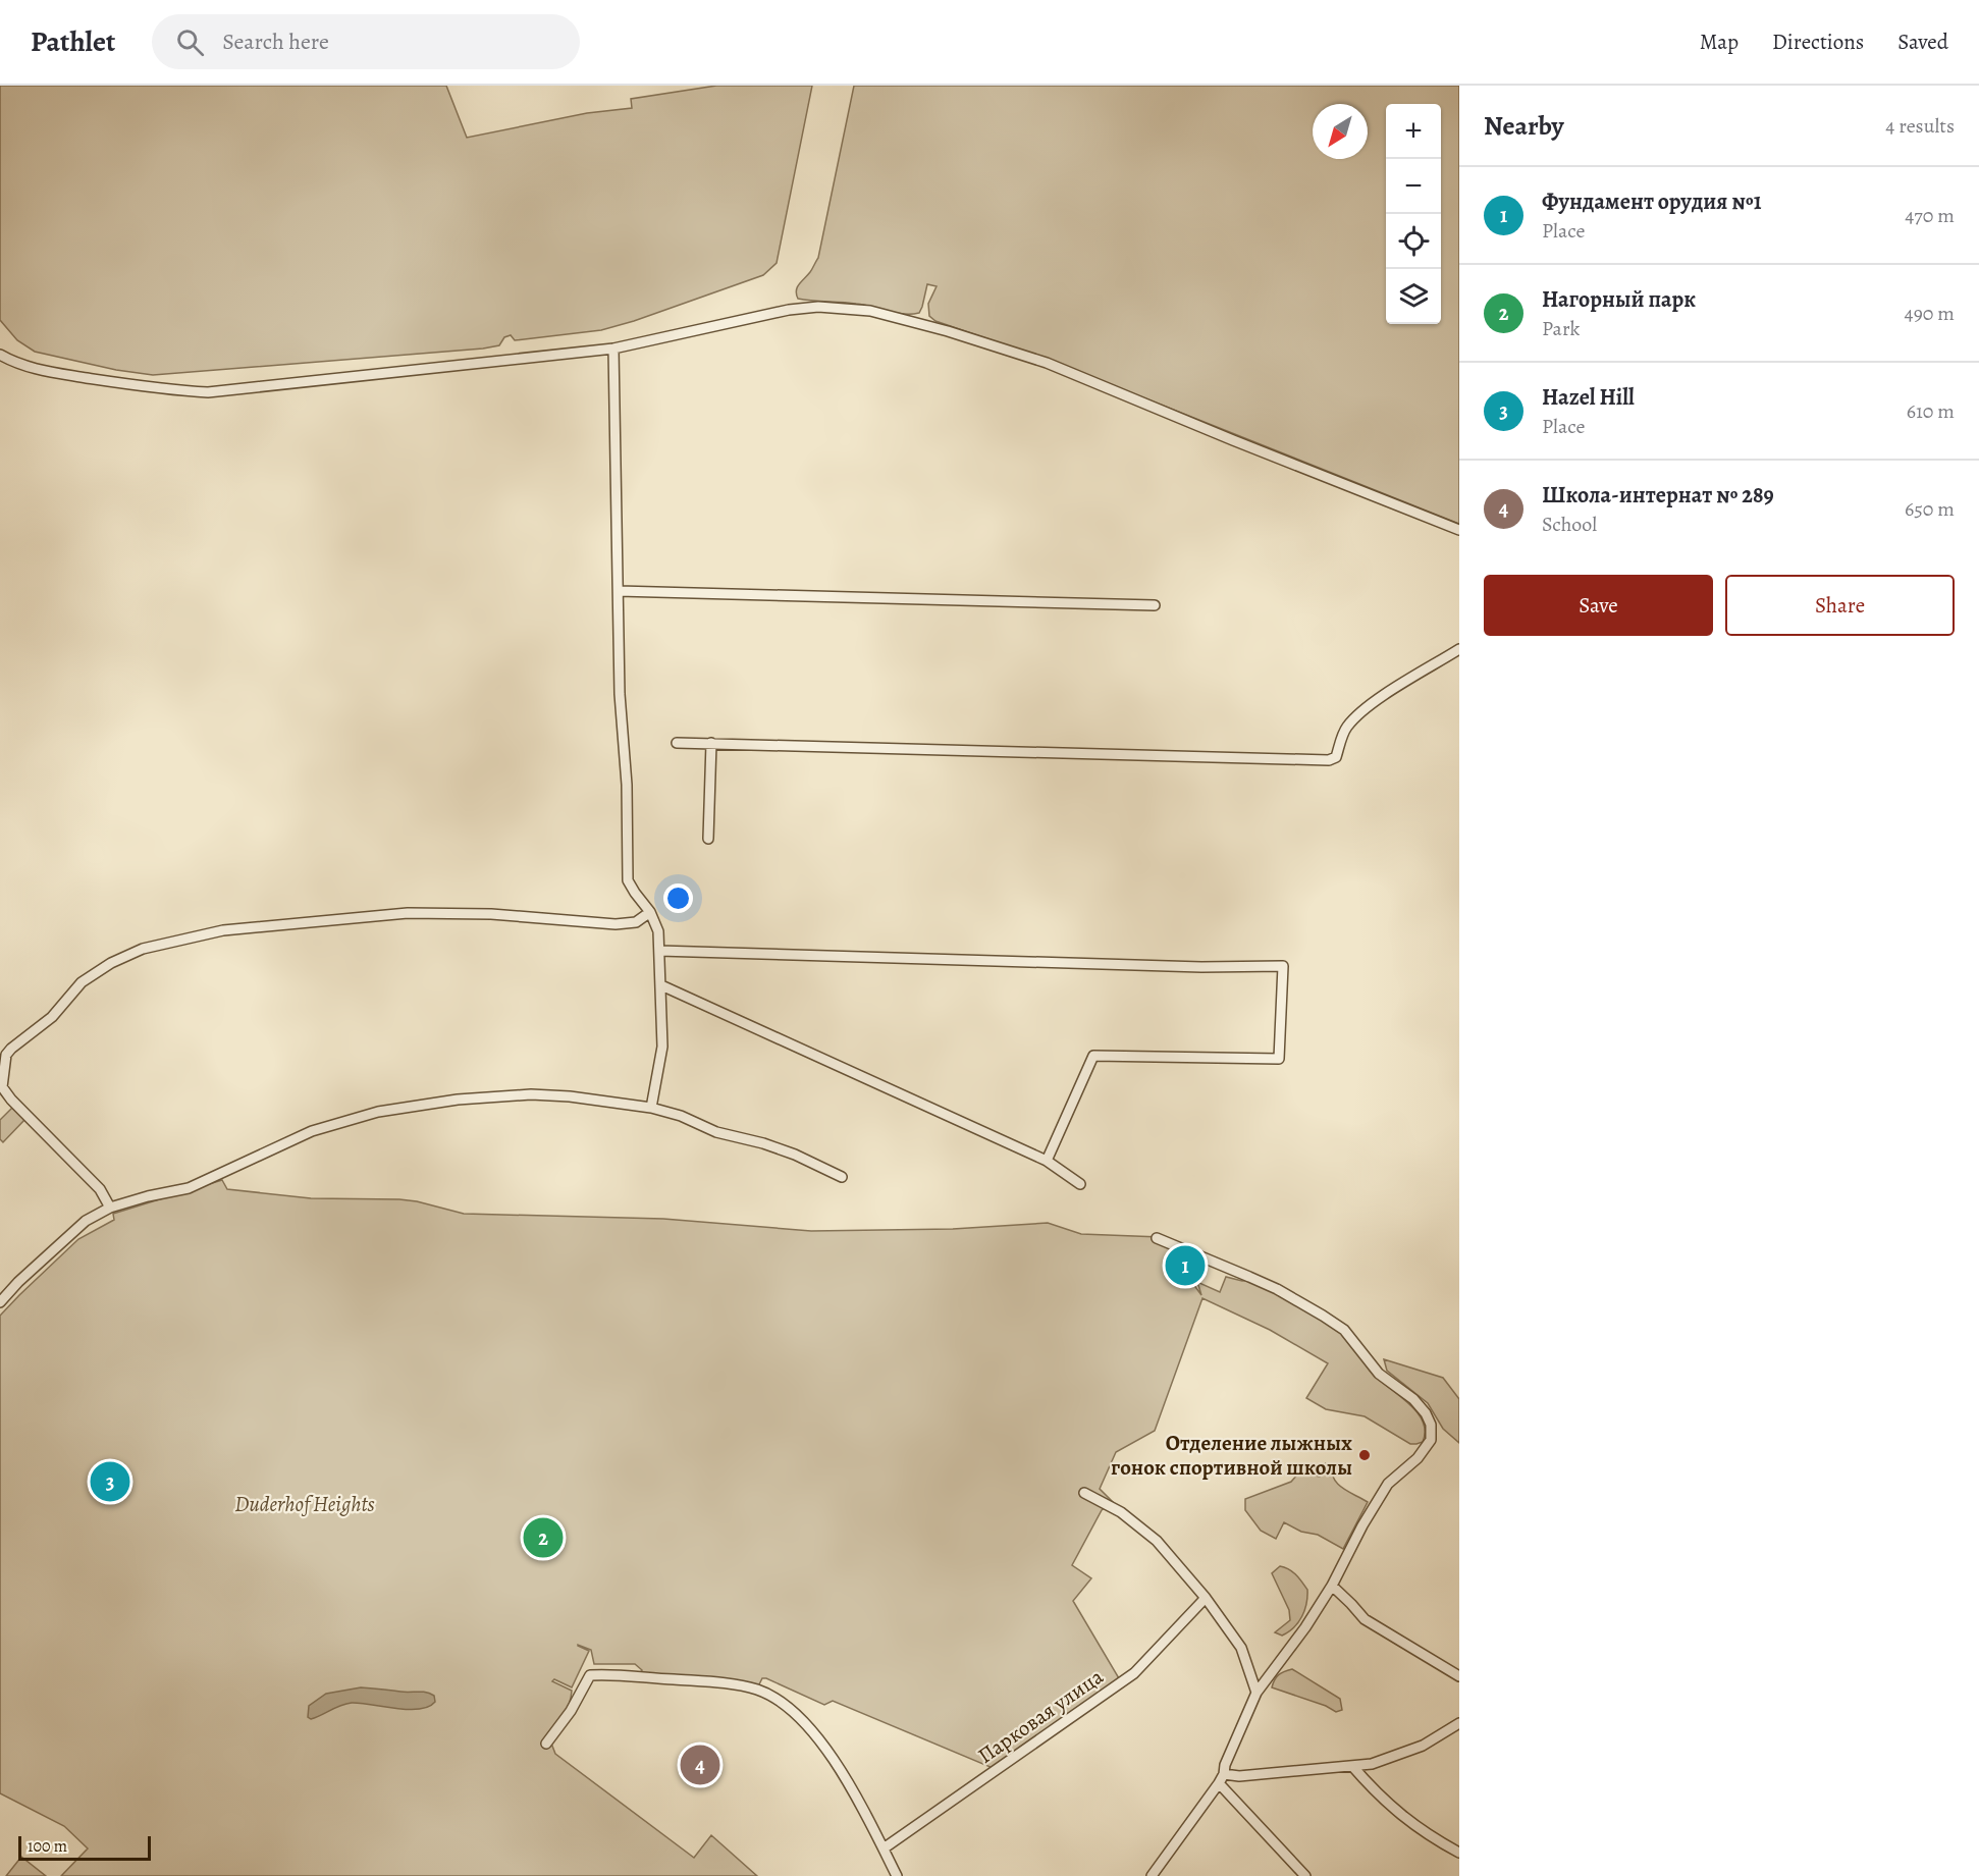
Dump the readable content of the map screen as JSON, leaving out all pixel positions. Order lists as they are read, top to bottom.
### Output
{
  "streets": {
    "street": ["Парковая улица"]
  },
  "parks": ["Duderhof Heights"],
  "places": ["Отделение лыжных гонок спортивной школы"],
  "scale_bar": "100 m",
  "north": "bottom left",
  "page": {
    "header": "Pathlet",
    "search": "Search here",
    "nav": ["Map", "Directions", "Saved"],
    "heading": ["Nearby", "4 results"],
    "map_buttons": ["+", "−"],
    "list": [
      {
        "mark": "1",
        "name": "Фундамент орудия №1",
        "note": "Place",
        "value": "470 m"
      },
      {
        "mark": "2",
        "name": "Нагорный парк",
        "note": "Park",
        "value": "490 m"
      },
      {
        "mark": "3",
        "name": "Hazel Hill",
        "note": "Place",
        "value": "610 m"
      },
      {
        "mark": "4",
        "name": "Школа-интернат № 289",
        "note": "School",
        "value": "650 m"
      }
    ],
    "buttons": ["Save", "Share"],
    "pins": [
      "1",
      "3",
      "2",
      "4"
    ],
    "scale": "100 m"
  }
}
